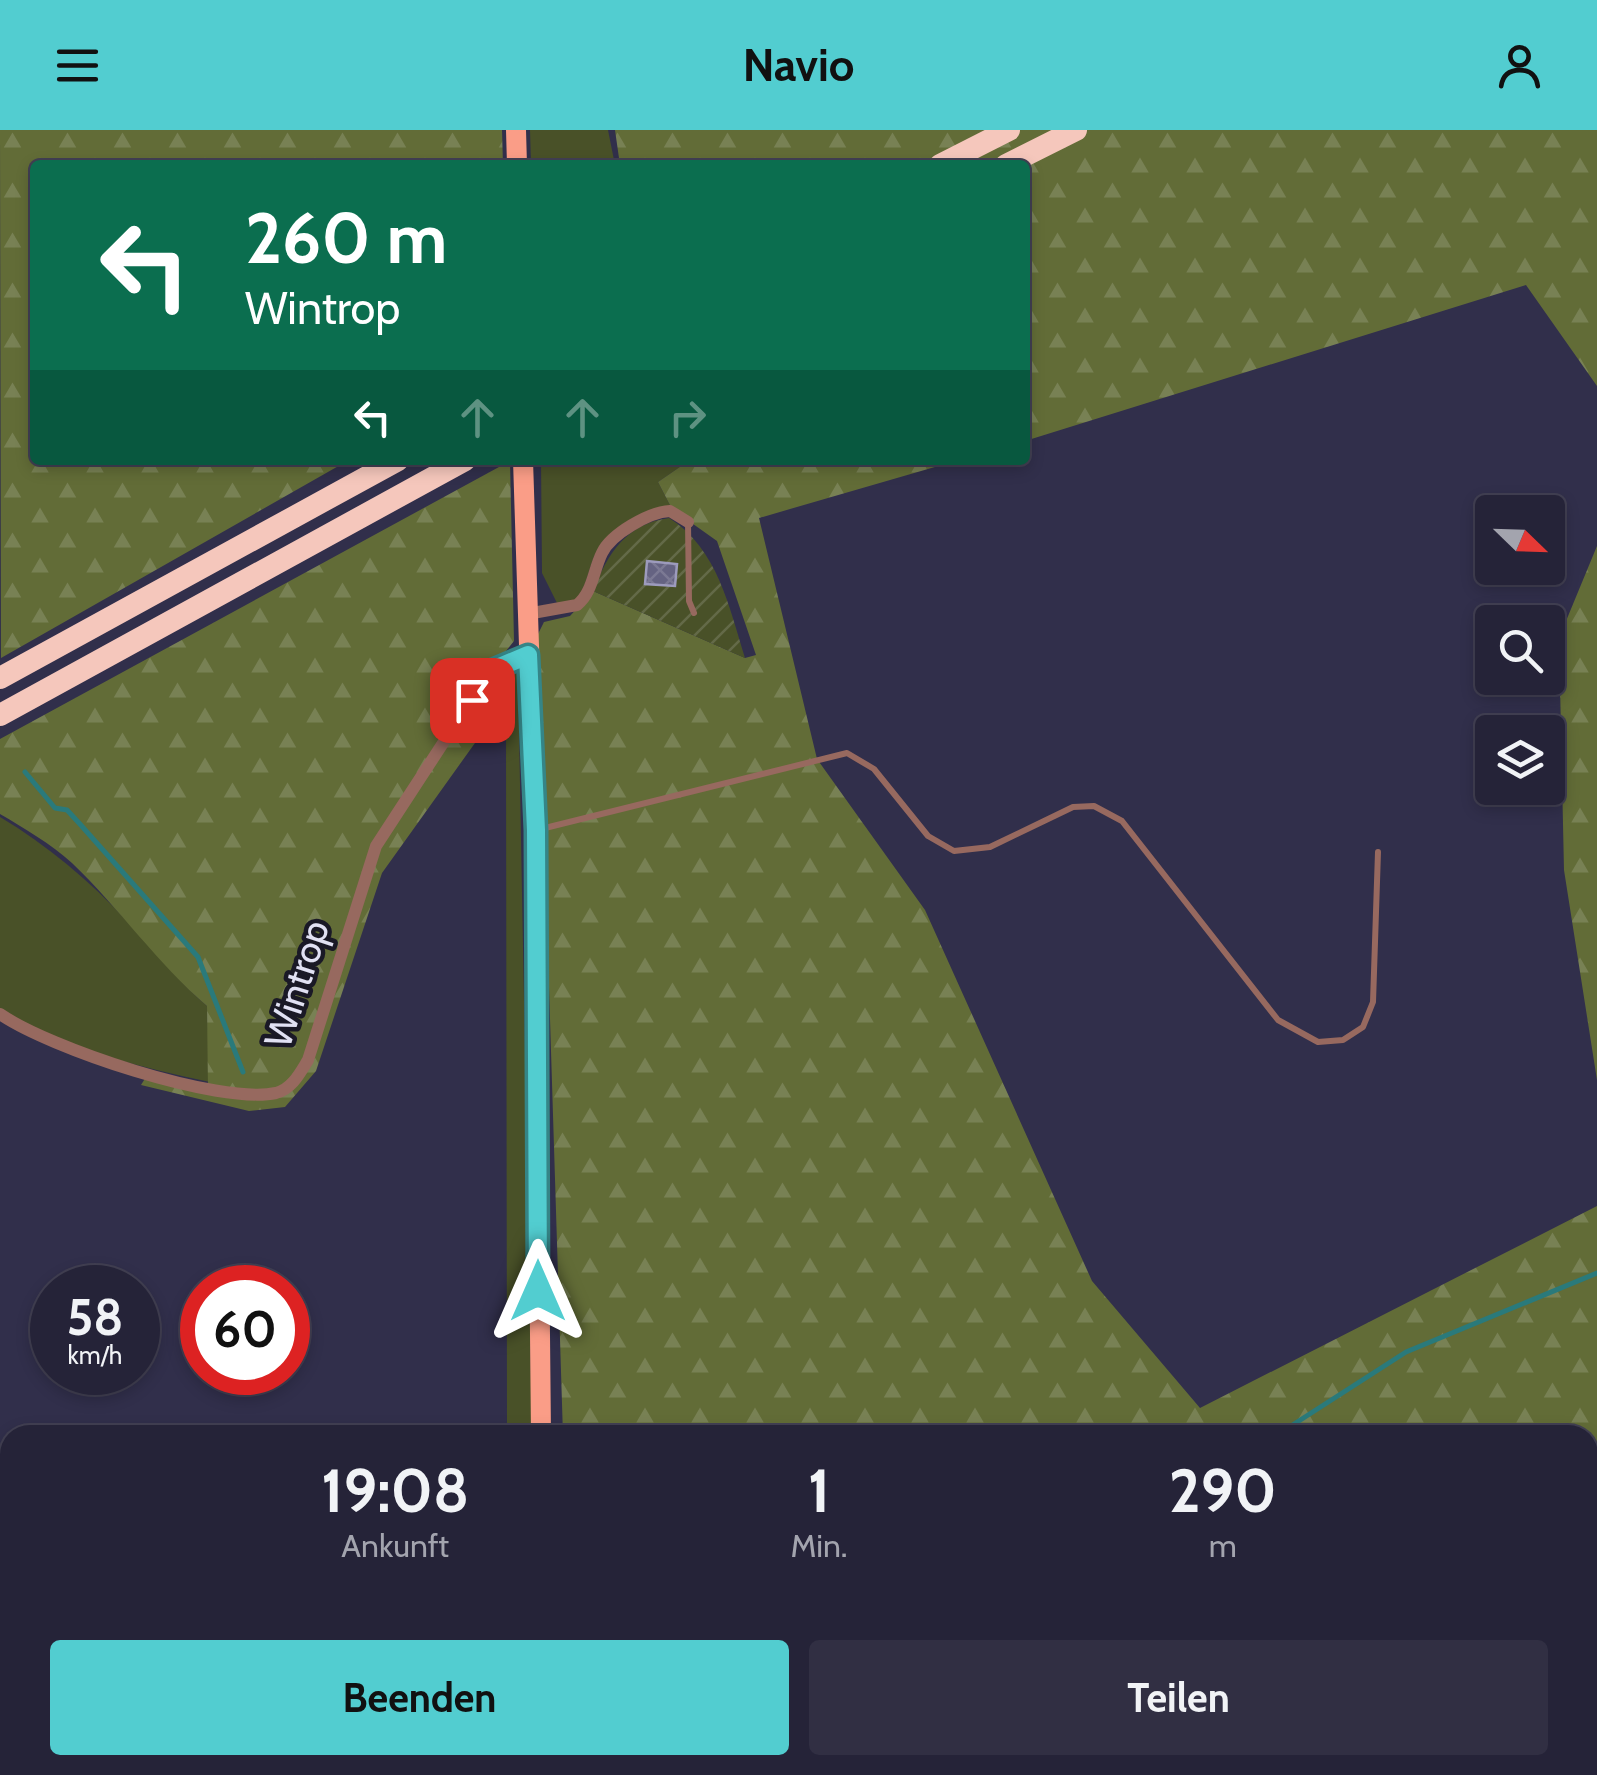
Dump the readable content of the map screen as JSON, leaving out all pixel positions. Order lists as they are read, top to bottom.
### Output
{
  "streets": {
    "street": ["Wintrop"]
  },
  "north": "bottom right",
  "page": {
    "header": "Navio",
    "turn": ["260 m", "Wintrop"],
    "speed": "58 km/h",
    "limit": "60",
    "eta": [
      "19:08",
      "Ankunft",
      "1",
      "Min.",
      "290",
      "m"
    ],
    "buttons": ["Beenden", "Teilen"]
  }
}
